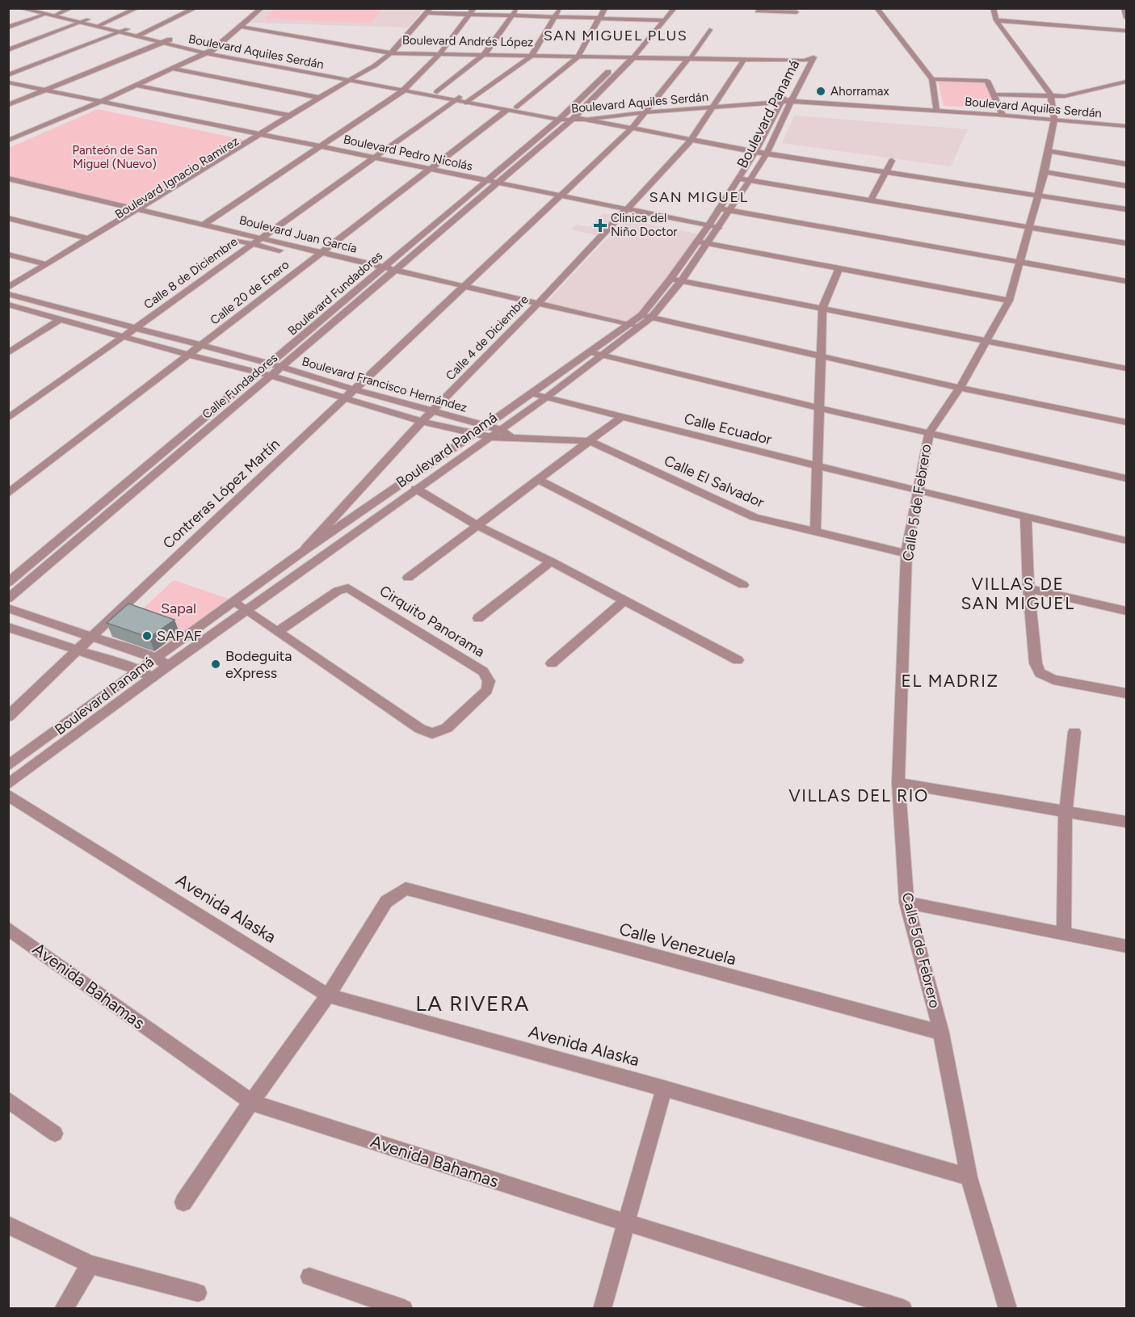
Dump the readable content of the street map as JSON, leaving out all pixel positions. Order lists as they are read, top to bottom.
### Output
{
  "streets": {
    "street": [
      "Boulevard Andrés López",
      "Boulevard Aquiles Serdán",
      "Boulevard Panamá",
      "Boulevard Pedro Nicolás",
      "Boulevard Ignacio Ramirez",
      "Boulevard Juan García",
      "Calle 8 de Diciembre",
      "Calle 20 de Enero",
      "Boulevard Fundadores",
      "Calle 4 de Diciembre",
      "Boulevard Francisco Hernández",
      "Calle Fundadores",
      "Calle Ecuador",
      "Calle El Salvador",
      "Contreras López Martín",
      "Calle 5 de Febrero",
      "Cirquito Panorama",
      "Avenida Alaska",
      "Calle Venezuela",
      "Avenida Bahamas"
    ]
  },
  "crossings": [
    ["Boulevard Andrés López", "Boulevard Panamá"],
    ["Boulevard Andrés López", "Calle 4 de Diciembre"],
    ["Boulevard Andrés López", "Contreras López Martín"],
    ["Boulevard Aquiles Serdán", "Boulevard Panamá"],
    ["Boulevard Aquiles Serdán", "Boulevard Ignacio Ramirez"],
    ["Boulevard Aquiles Serdán", "Calle 8 de Diciembre"],
    ["Boulevard Aquiles Serdán", "Calle 20 de Enero"],
    ["Boulevard Aquiles Serdán", "Calle 4 de Diciembre"],
    ["Boulevard Aquiles Serdán", "Calle Fundadores"],
    ["Boulevard Aquiles Serdán", "Contreras López Martín"],
    ["Boulevard Aquiles Serdán", "Calle 5 de Febrero"],
    ["Boulevard Panamá", "Boulevard Pedro Nicolás"],
    ["Boulevard Panamá", "Boulevard Juan García"],
    ["Boulevard Panamá", "Calle 4 de Diciembre"],
    ["Boulevard Panamá", "Boulevard Francisco Hernández"],
    ["Boulevard Panamá", "Calle Ecuador"],
    ["Boulevard Panamá", "Calle El Salvador"],
    ["Boulevard Panamá", "Cirquito Panorama"],
    ["Boulevard Pedro Nicolás", "Boulevard Ignacio Ramirez"],
    ["Boulevard Pedro Nicolás", "Calle 8 de Diciembre"],
    ["Boulevard Pedro Nicolás", "Calle 20 de Enero"],
    ["Boulevard Pedro Nicolás", "Boulevard Fundadores"],
    ["Boulevard Pedro Nicolás", "Calle 4 de Diciembre"],
    ["Boulevard Pedro Nicolás", "Calle Fundadores"],
    ["Boulevard Pedro Nicolás", "Contreras López Martín"],
    ["Boulevard Ignacio Ramirez", "Boulevard Juan García"],
    ["Boulevard Ignacio Ramirez", "Boulevard Francisco Hernández"],
    ["Boulevard Juan García", "Calle 8 de Diciembre"],
    ["Boulevard Juan García", "Calle 20 de Enero"],
    ["Boulevard Juan García", "Boulevard Fundadores"],
    ["Boulevard Juan García", "Calle 4 de Diciembre"],
    ["Boulevard Juan García", "Calle Fundadores"],
    ["Boulevard Juan García", "Contreras López Martín"],
    ["Calle 8 de Diciembre", "Boulevard Francisco Hernández"],
    ["Calle 20 de Enero", "Boulevard Francisco Hernández"],
    ["Boulevard Fundadores", "Boulevard Francisco Hernández"],
    ["Boulevard Fundadores", "Calle Fundadores"],
    ["Calle 4 de Diciembre", "Boulevard Francisco Hernández"],
    ["Boulevard Francisco Hernández", "Calle Fundadores"],
    ["Boulevard Francisco Hernández", "Calle El Salvador"],
    ["Boulevard Francisco Hernández", "Contreras López Martín"],
    ["Calle Ecuador", "Calle 5 de Febrero"],
    ["Calle El Salvador", "Calle 5 de Febrero"],
    ["Calle 5 de Febrero", "Avenida Alaska"],
    ["Calle 5 de Febrero", "Calle Venezuela"],
    ["Avenida Alaska", "Calle Venezuela"]
  ],
  "districts": [
    "SAN MIGUEL PLUS",
    "SAN MIGUEL",
    "VILLAS DE SAN MIGUEL",
    "EL MADRIZ",
    "VILLAS DEL RIO",
    "LA RIVERA"
  ],
  "parks": ["Panteón de San Miguel (Nuevo)", "Sapal"],
  "places": {
    "other": ["Ahorramax", "SAPAF", "Bodeguita eXpress"],
    "health": ["Clinica del Niño Doctor"]
  }
}
